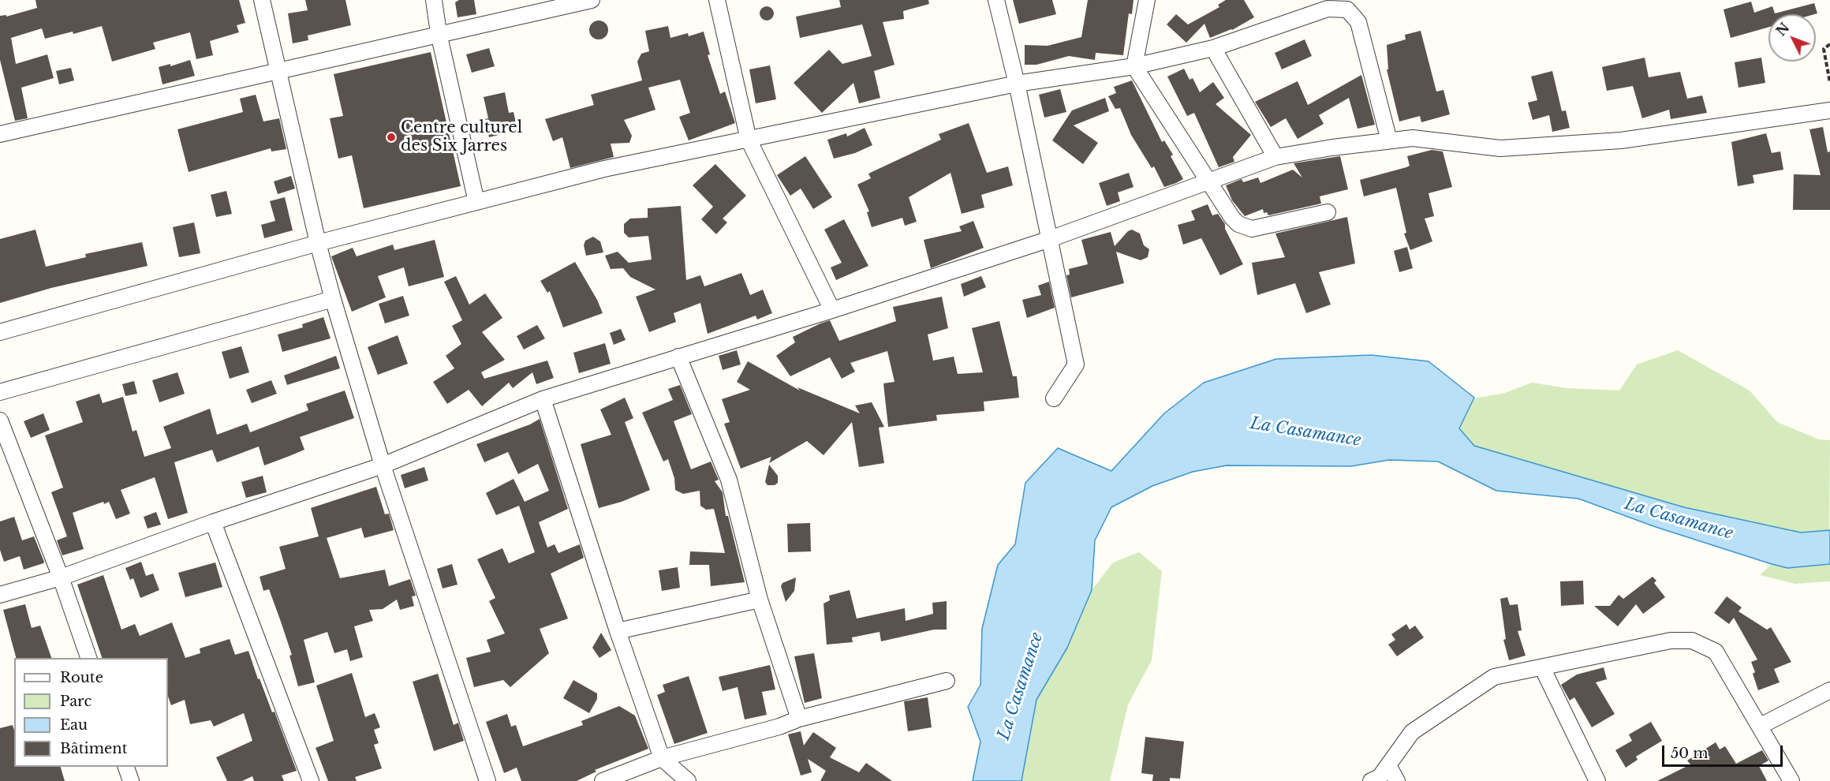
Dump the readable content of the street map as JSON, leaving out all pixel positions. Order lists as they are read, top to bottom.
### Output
{
  "water": ["La Casamance"],
  "places": ["Centre culturel des Six Jarres"],
  "legend": [
    "Route",
    "Parc",
    "Eau",
    "Bâtiment"
  ],
  "scale_bar": "50 m",
  "north": "top left"
}
